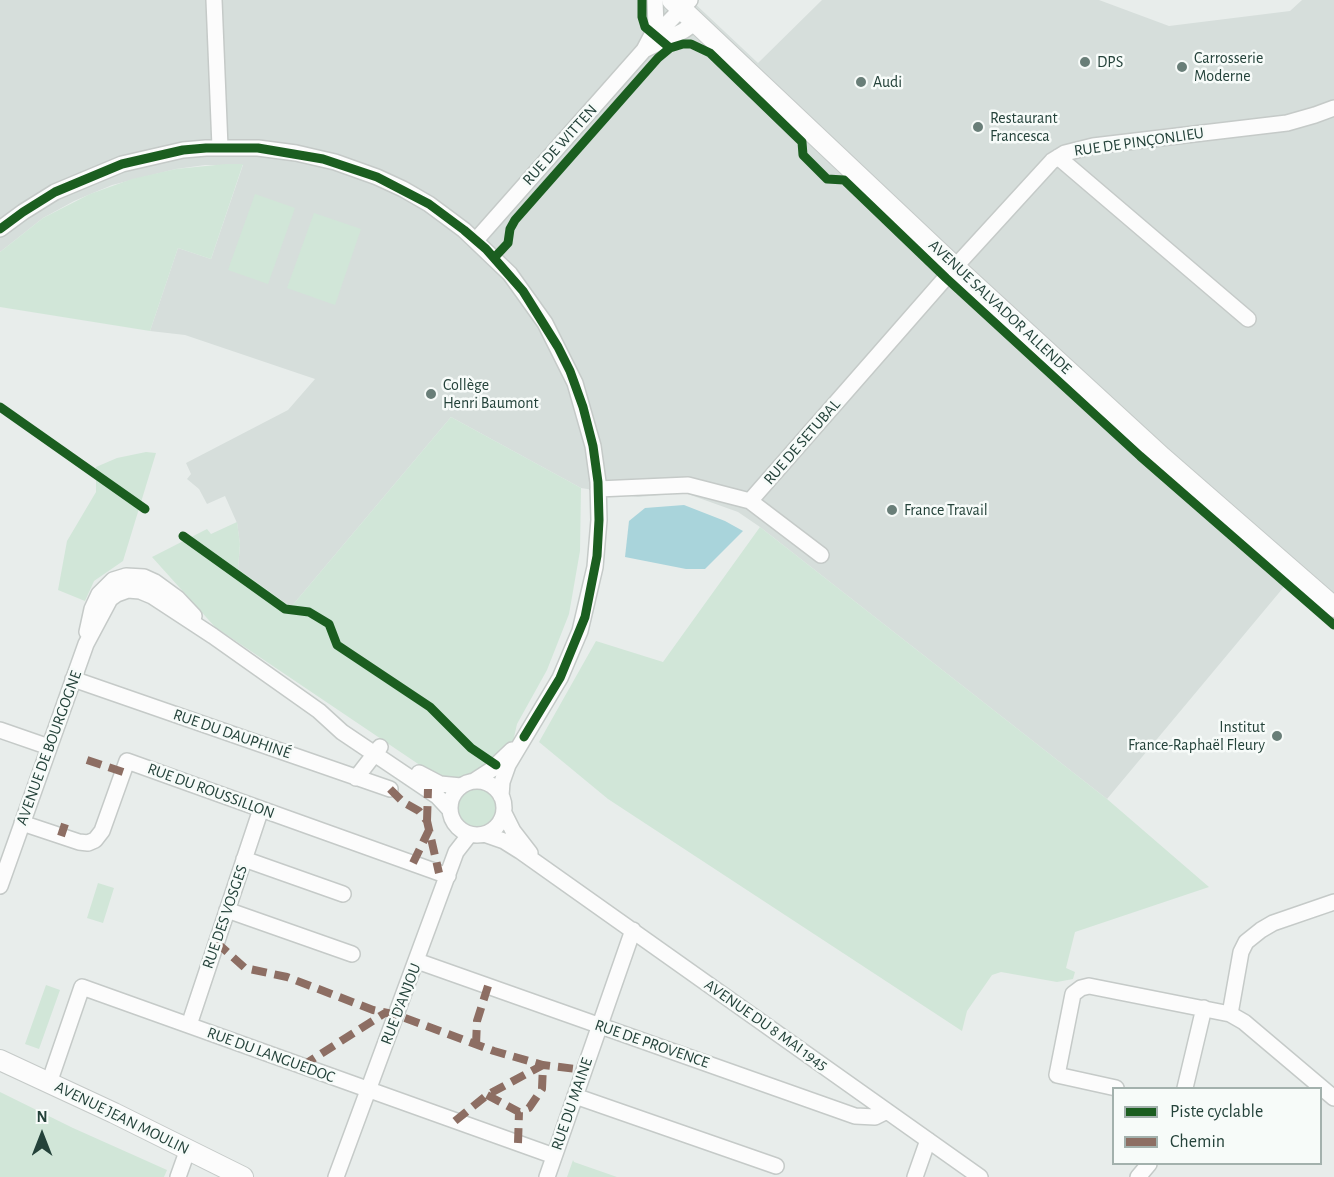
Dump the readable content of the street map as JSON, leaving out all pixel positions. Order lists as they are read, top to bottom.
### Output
{
  "streets": {
    "street": [
      "RUE DE PINÇONLIEU",
      "RUE DE WITTEN",
      "AVENUE SALVADOR ALLENDE",
      "RUE DE SETUBAL",
      "RUE DU DAUPHINÉ",
      "AVENUE DE BOURGOGNE",
      "RUE DU ROUSSILLON",
      "RUE DES VOSGES",
      "RUE D'ANJOU",
      "AVENUE DU 8 MAI 1945",
      "RUE DE PROVENCE",
      "RUE DU LANGUEDOC",
      "RUE DU MAINE",
      "AVENUE JEAN MOULIN"
    ]
  },
  "crossings": [
    ["RUE DE PINÇONLIEU", "AVENUE SALVADOR ALLENDE"],
    ["RUE DE PINÇONLIEU", "RUE DE SETUBAL"],
    ["RUE DE WITTEN", "AVENUE SALVADOR ALLENDE"],
    ["AVENUE SALVADOR ALLENDE", "RUE DE SETUBAL"],
    ["RUE DU DAUPHINÉ", "AVENUE DE BOURGOGNE"],
    ["AVENUE DE BOURGOGNE", "RUE DU ROUSSILLON"],
    ["RUE DU ROUSSILLON", "RUE DES VOSGES"],
    ["RUE DU ROUSSILLON", "RUE D'ANJOU"],
    ["RUE DES VOSGES", "RUE DU LANGUEDOC"],
    ["RUE D'ANJOU", "AVENUE DU 8 MAI 1945"],
    ["RUE D'ANJOU", "RUE DE PROVENCE"],
    ["RUE D'ANJOU", "RUE DU LANGUEDOC"],
    ["AVENUE DU 8 MAI 1945", "RUE DE PROVENCE"],
    ["AVENUE DU 8 MAI 1945", "RUE DU MAINE"],
    ["RUE DE PROVENCE", "RUE DU MAINE"],
    ["RUE DU LANGUEDOC", "RUE DU MAINE"],
    ["RUE DU LANGUEDOC", "AVENUE JEAN MOULIN"]
  ],
  "places": [
    "DPS",
    "Carrosserie Moderne",
    "Audi",
    "Restaurant Francesca",
    "Collège Henri Baumont",
    "France Travail",
    "Institut France-Raphaël Fleury"
  ],
  "legend": ["Piste cyclable", "Chemin"],
  "north": "top"
}
